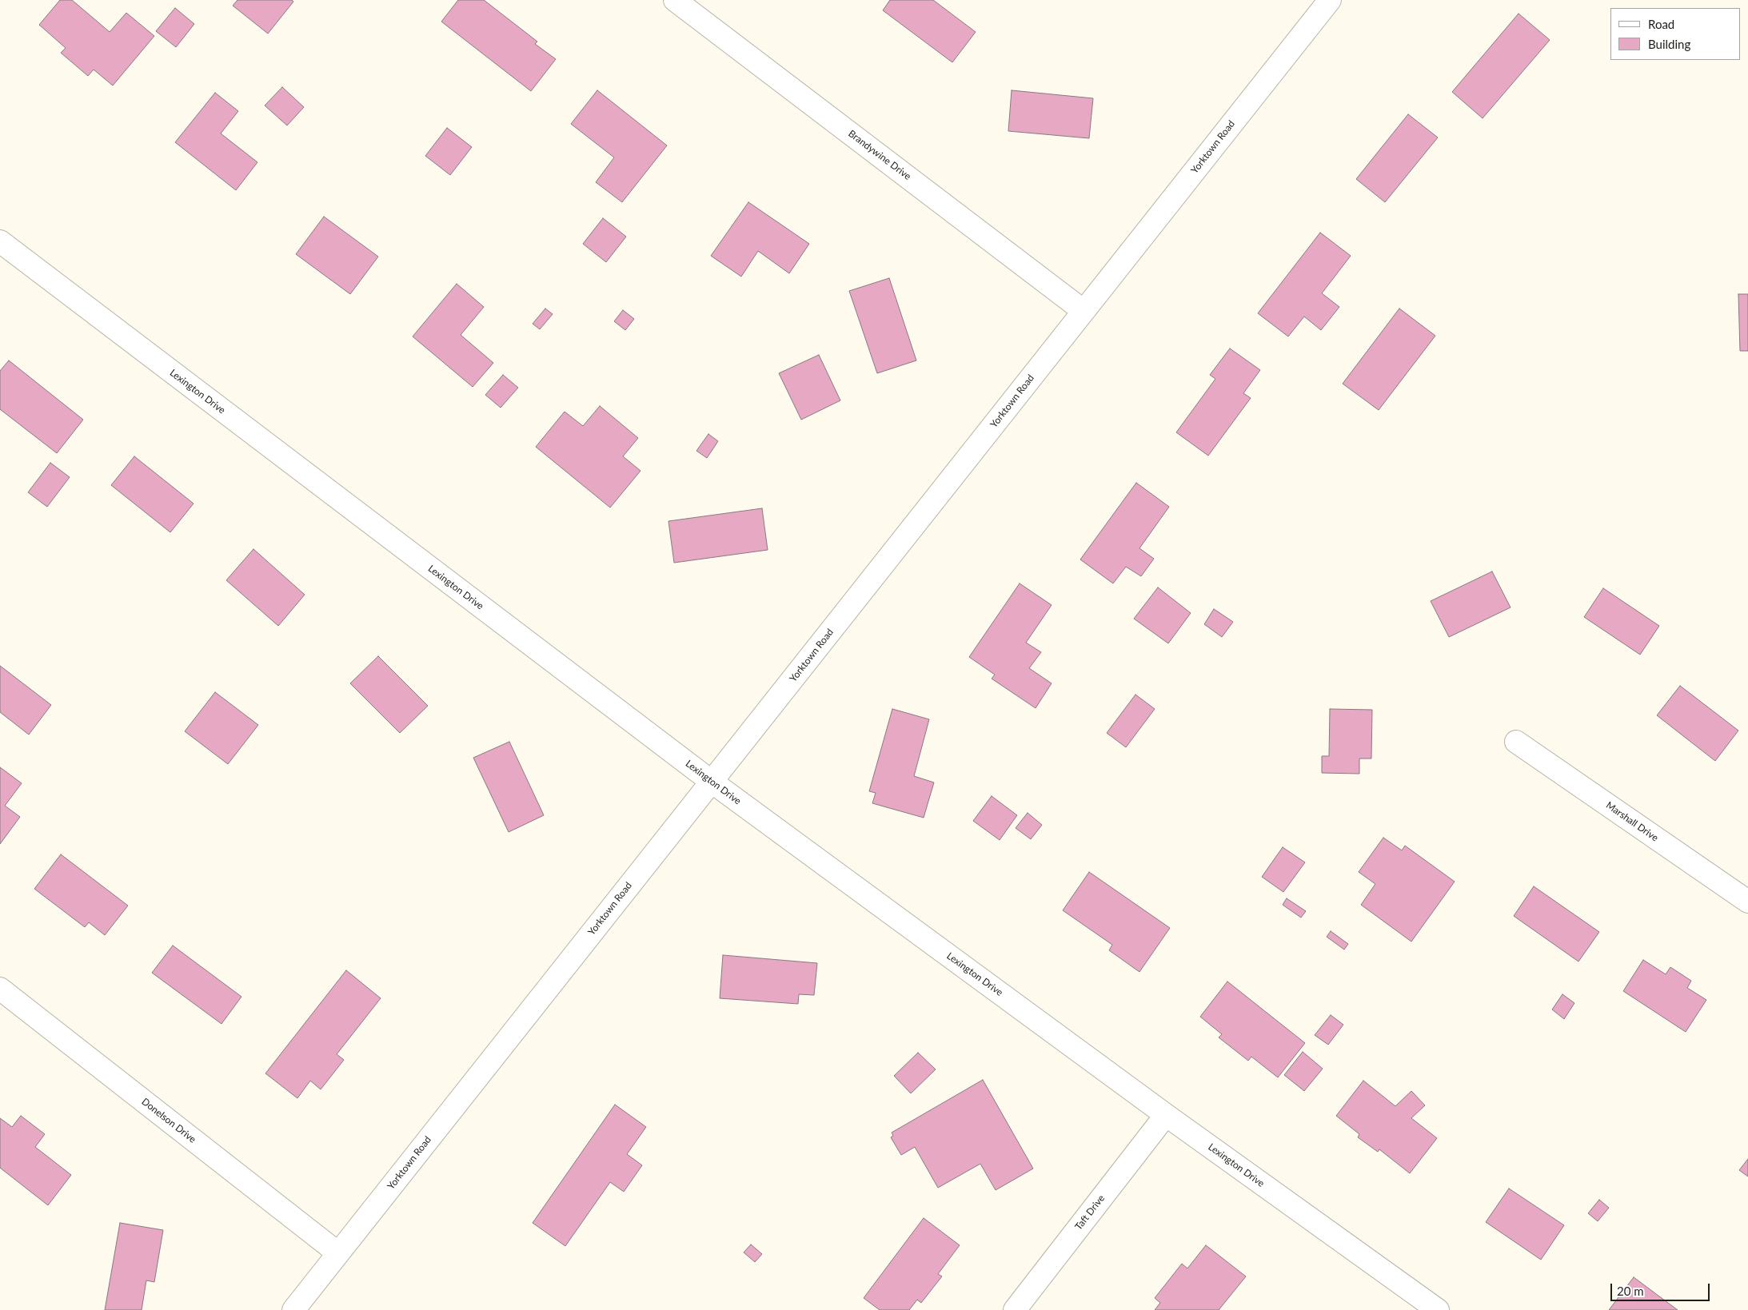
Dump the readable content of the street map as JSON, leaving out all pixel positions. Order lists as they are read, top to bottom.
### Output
{
  "streets": {
    "street": [
      "Yorktown Road",
      "Brandywine Drive",
      "Lexington Drive",
      "Marshall Drive",
      "Donelson Drive",
      "Taft Drive"
    ]
  },
  "crossings": [
    ["Yorktown Road", "Brandywine Drive"],
    ["Yorktown Road", "Lexington Drive"],
    ["Yorktown Road", "Donelson Drive"],
    ["Lexington Drive", "Taft Drive"]
  ],
  "legend": ["Road", "Building"],
  "scale_bar": "20 m"
}
